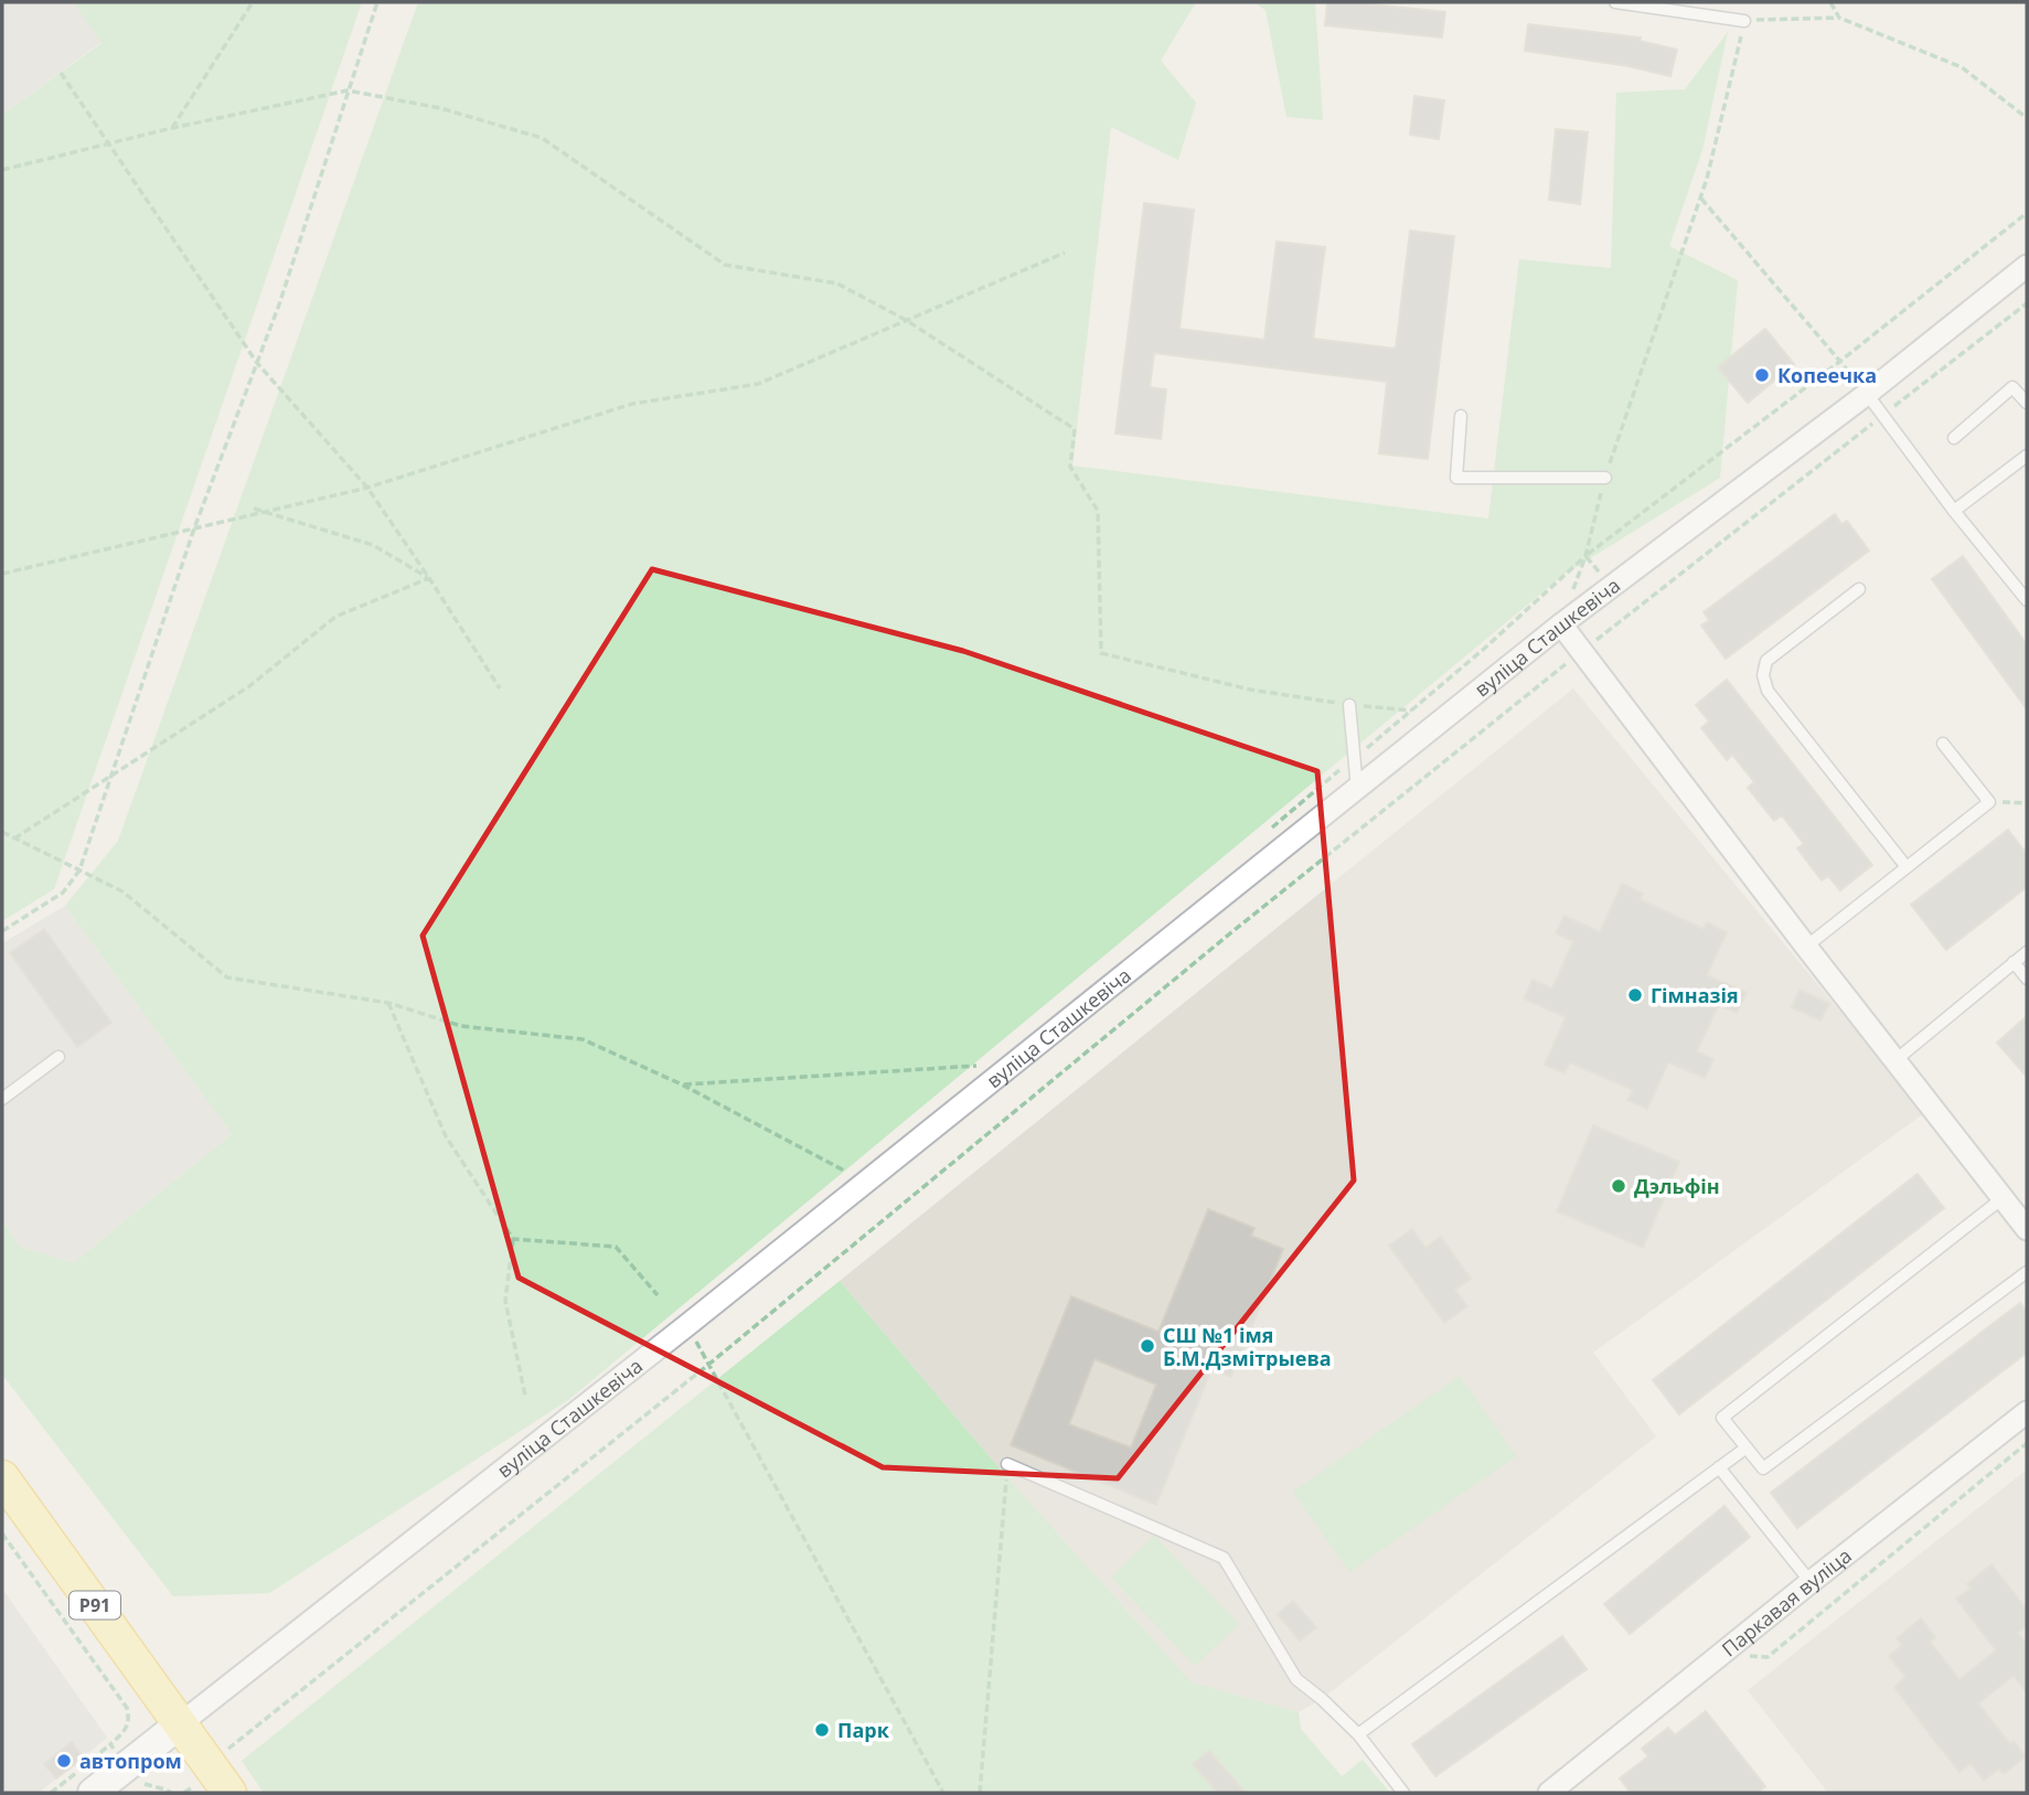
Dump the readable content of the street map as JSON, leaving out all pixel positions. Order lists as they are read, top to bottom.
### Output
{
  "streets": {
    "main road": ["вуліца Сташкевіча", "Р91"],
    "street": ["Паркавая вуліца"]
  },
  "crossings": [
    ["вуліца Сташкевіча", "Р91"]
  ],
  "places": [
    "Копеечка",
    "Гімназія",
    "Дэльфін",
    "СШ №1 імя Б.М.Дзмітрыева",
    "Парк",
    "автопром"
  ]
}
